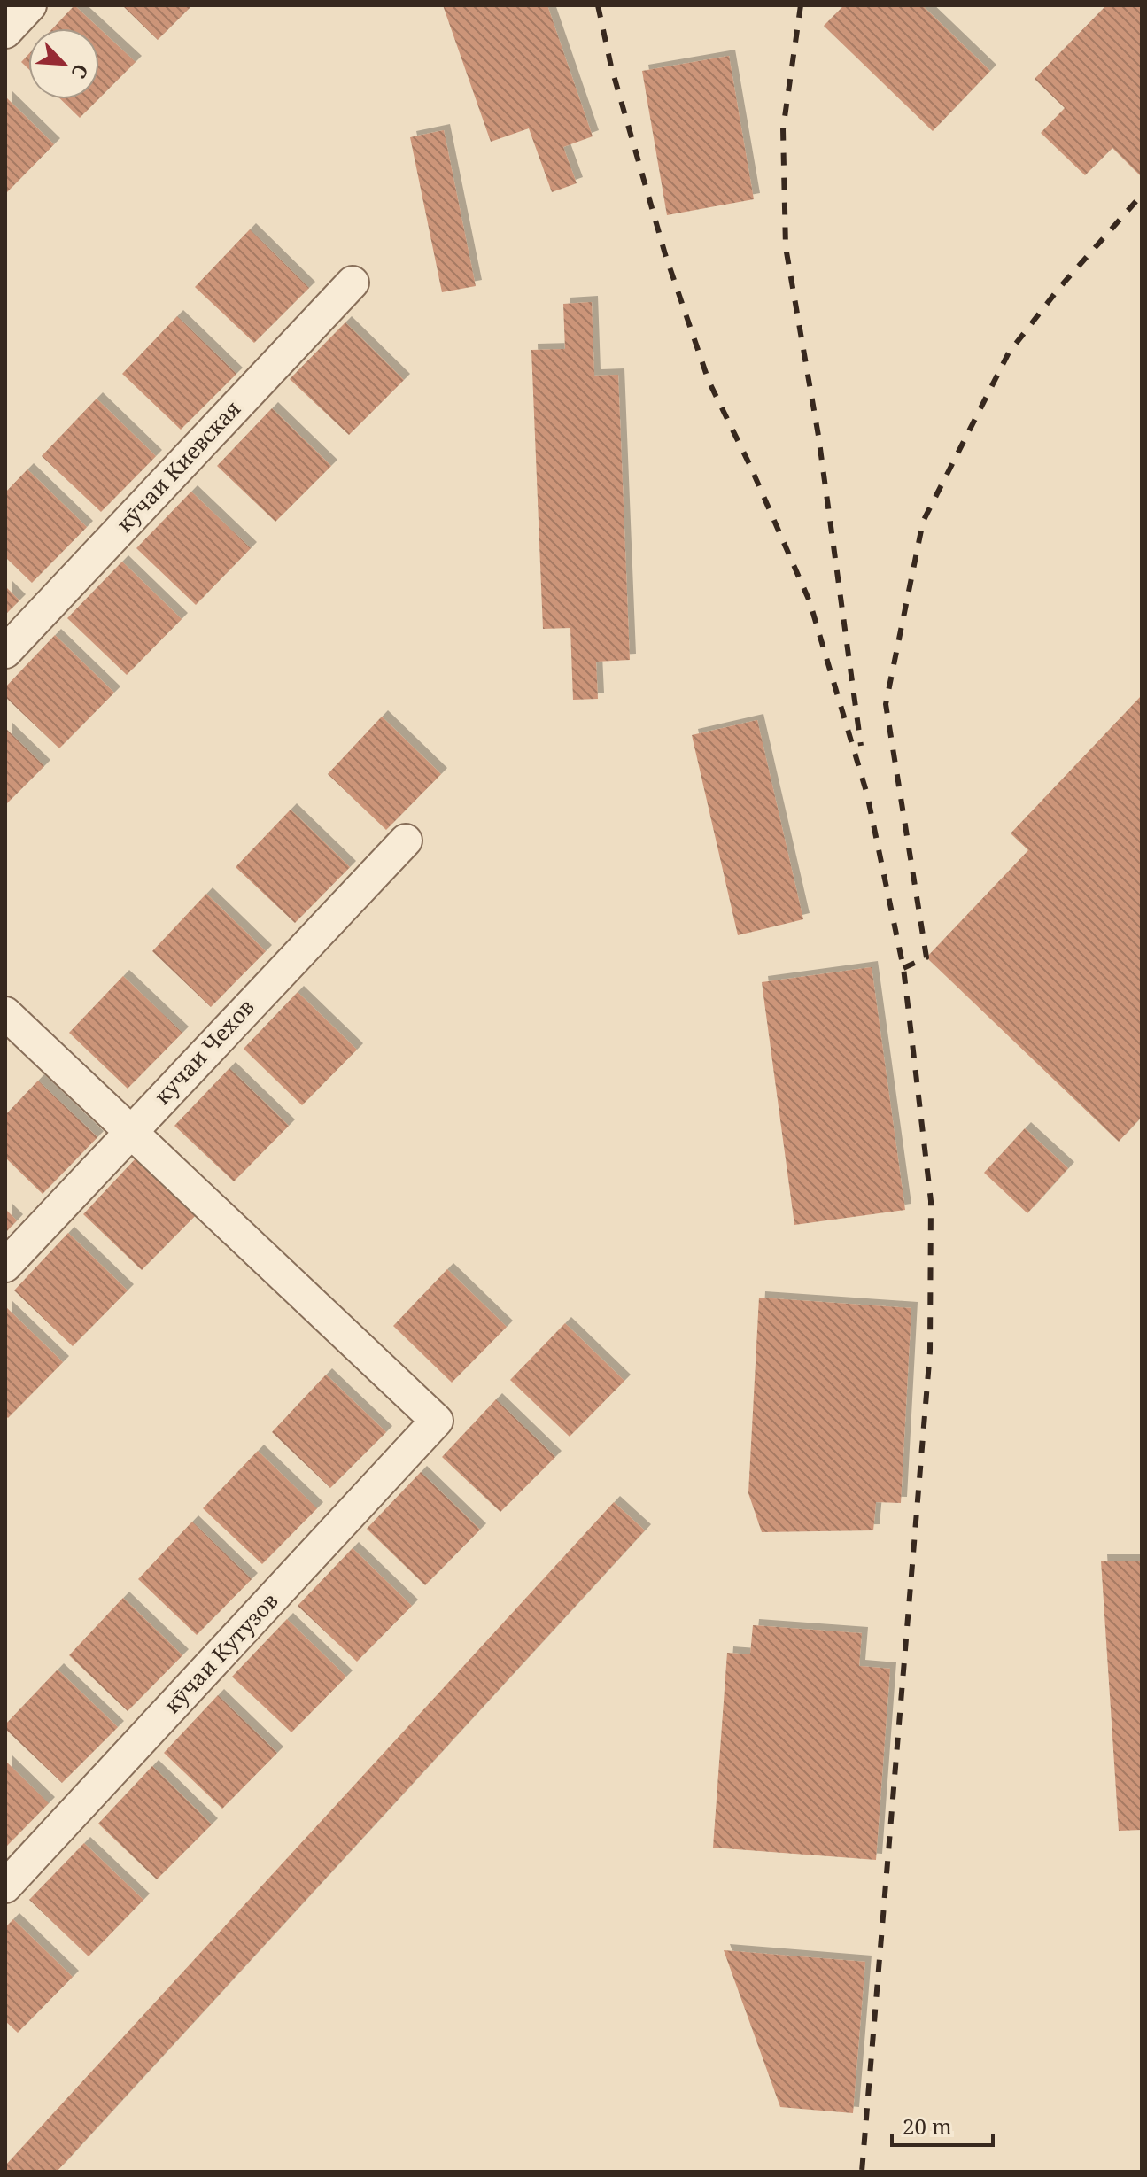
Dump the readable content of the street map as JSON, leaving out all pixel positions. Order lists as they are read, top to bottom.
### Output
{
  "streets": {
    "street": ["кӯчаи Киевская", "кучаи Чехов", "кӯчаи Кутузов"]
  },
  "crossings": [
    ["кучаи Чехов", "кӯчаи Кутузов"]
  ],
  "scale_bar": "20 m",
  "north": "bottom right"
}
